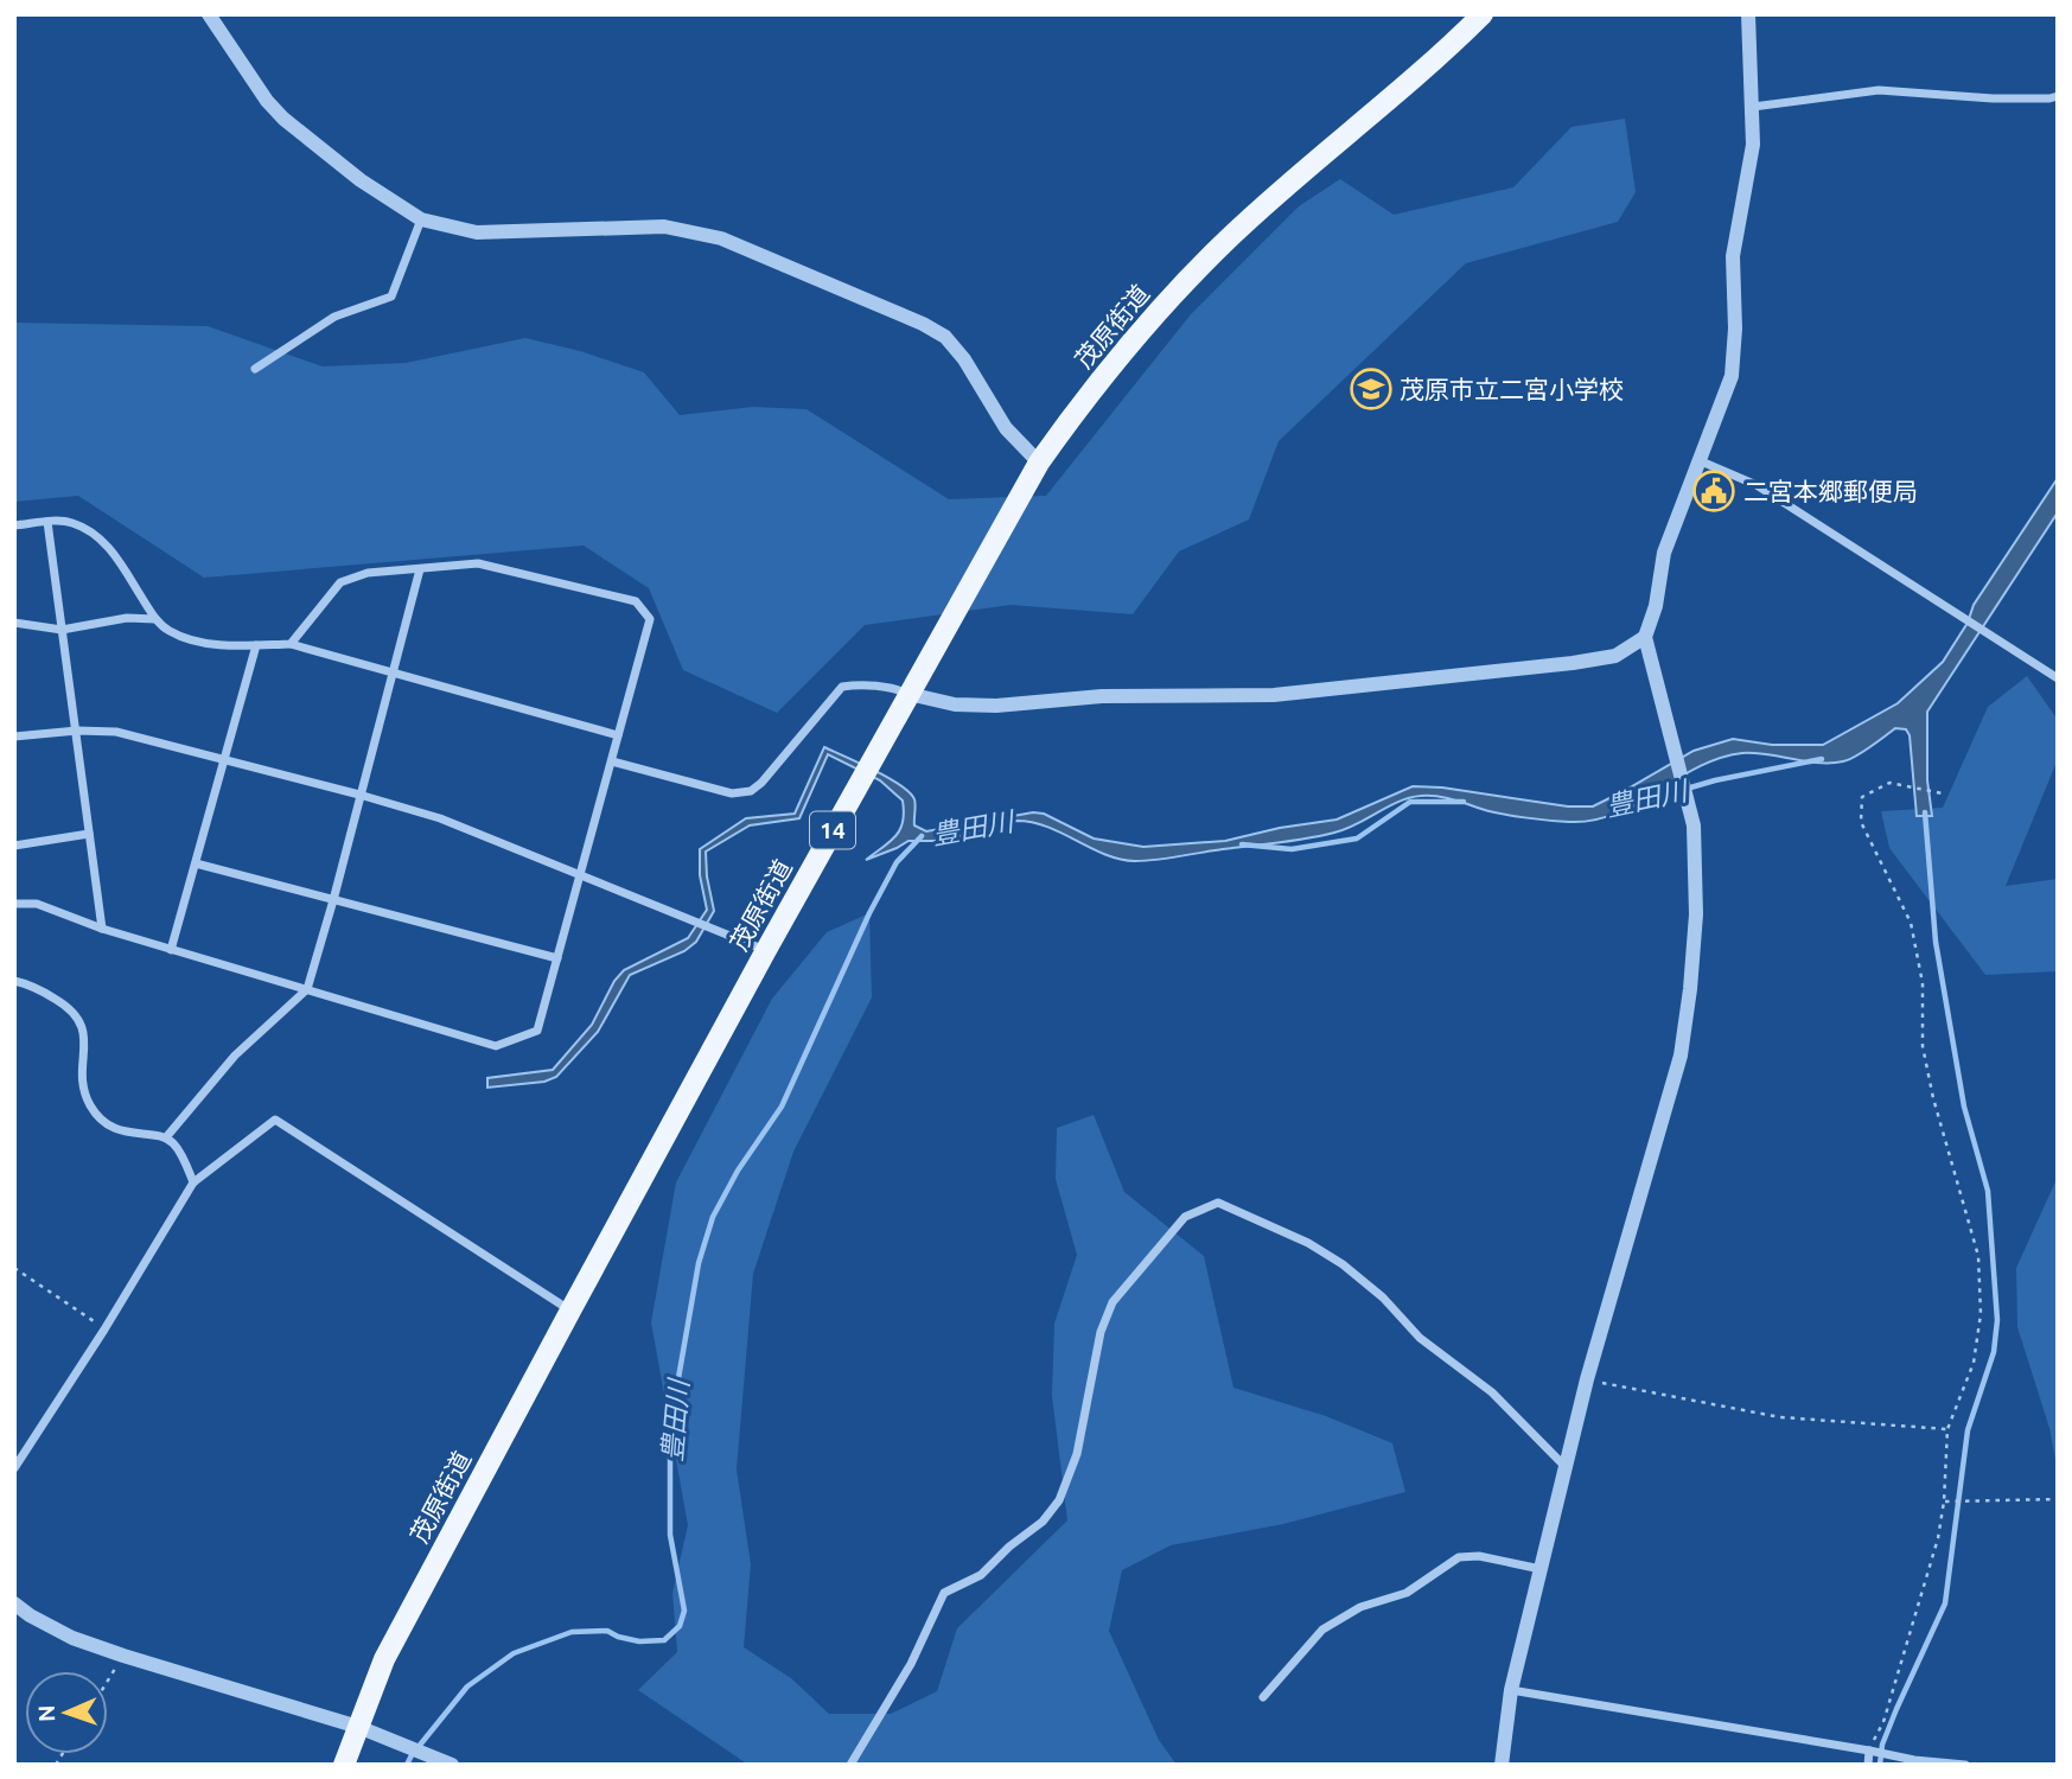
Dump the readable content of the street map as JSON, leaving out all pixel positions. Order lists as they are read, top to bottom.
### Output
{
  "streets": {
    "main road": ["茂原街道", "14"]
  },
  "water": ["豊田川"],
  "places": {
    "school or university": ["茂原市立二宮小学校"],
    "public building": ["二宮本郷郵便局"]
  },
  "north": "left"
}
